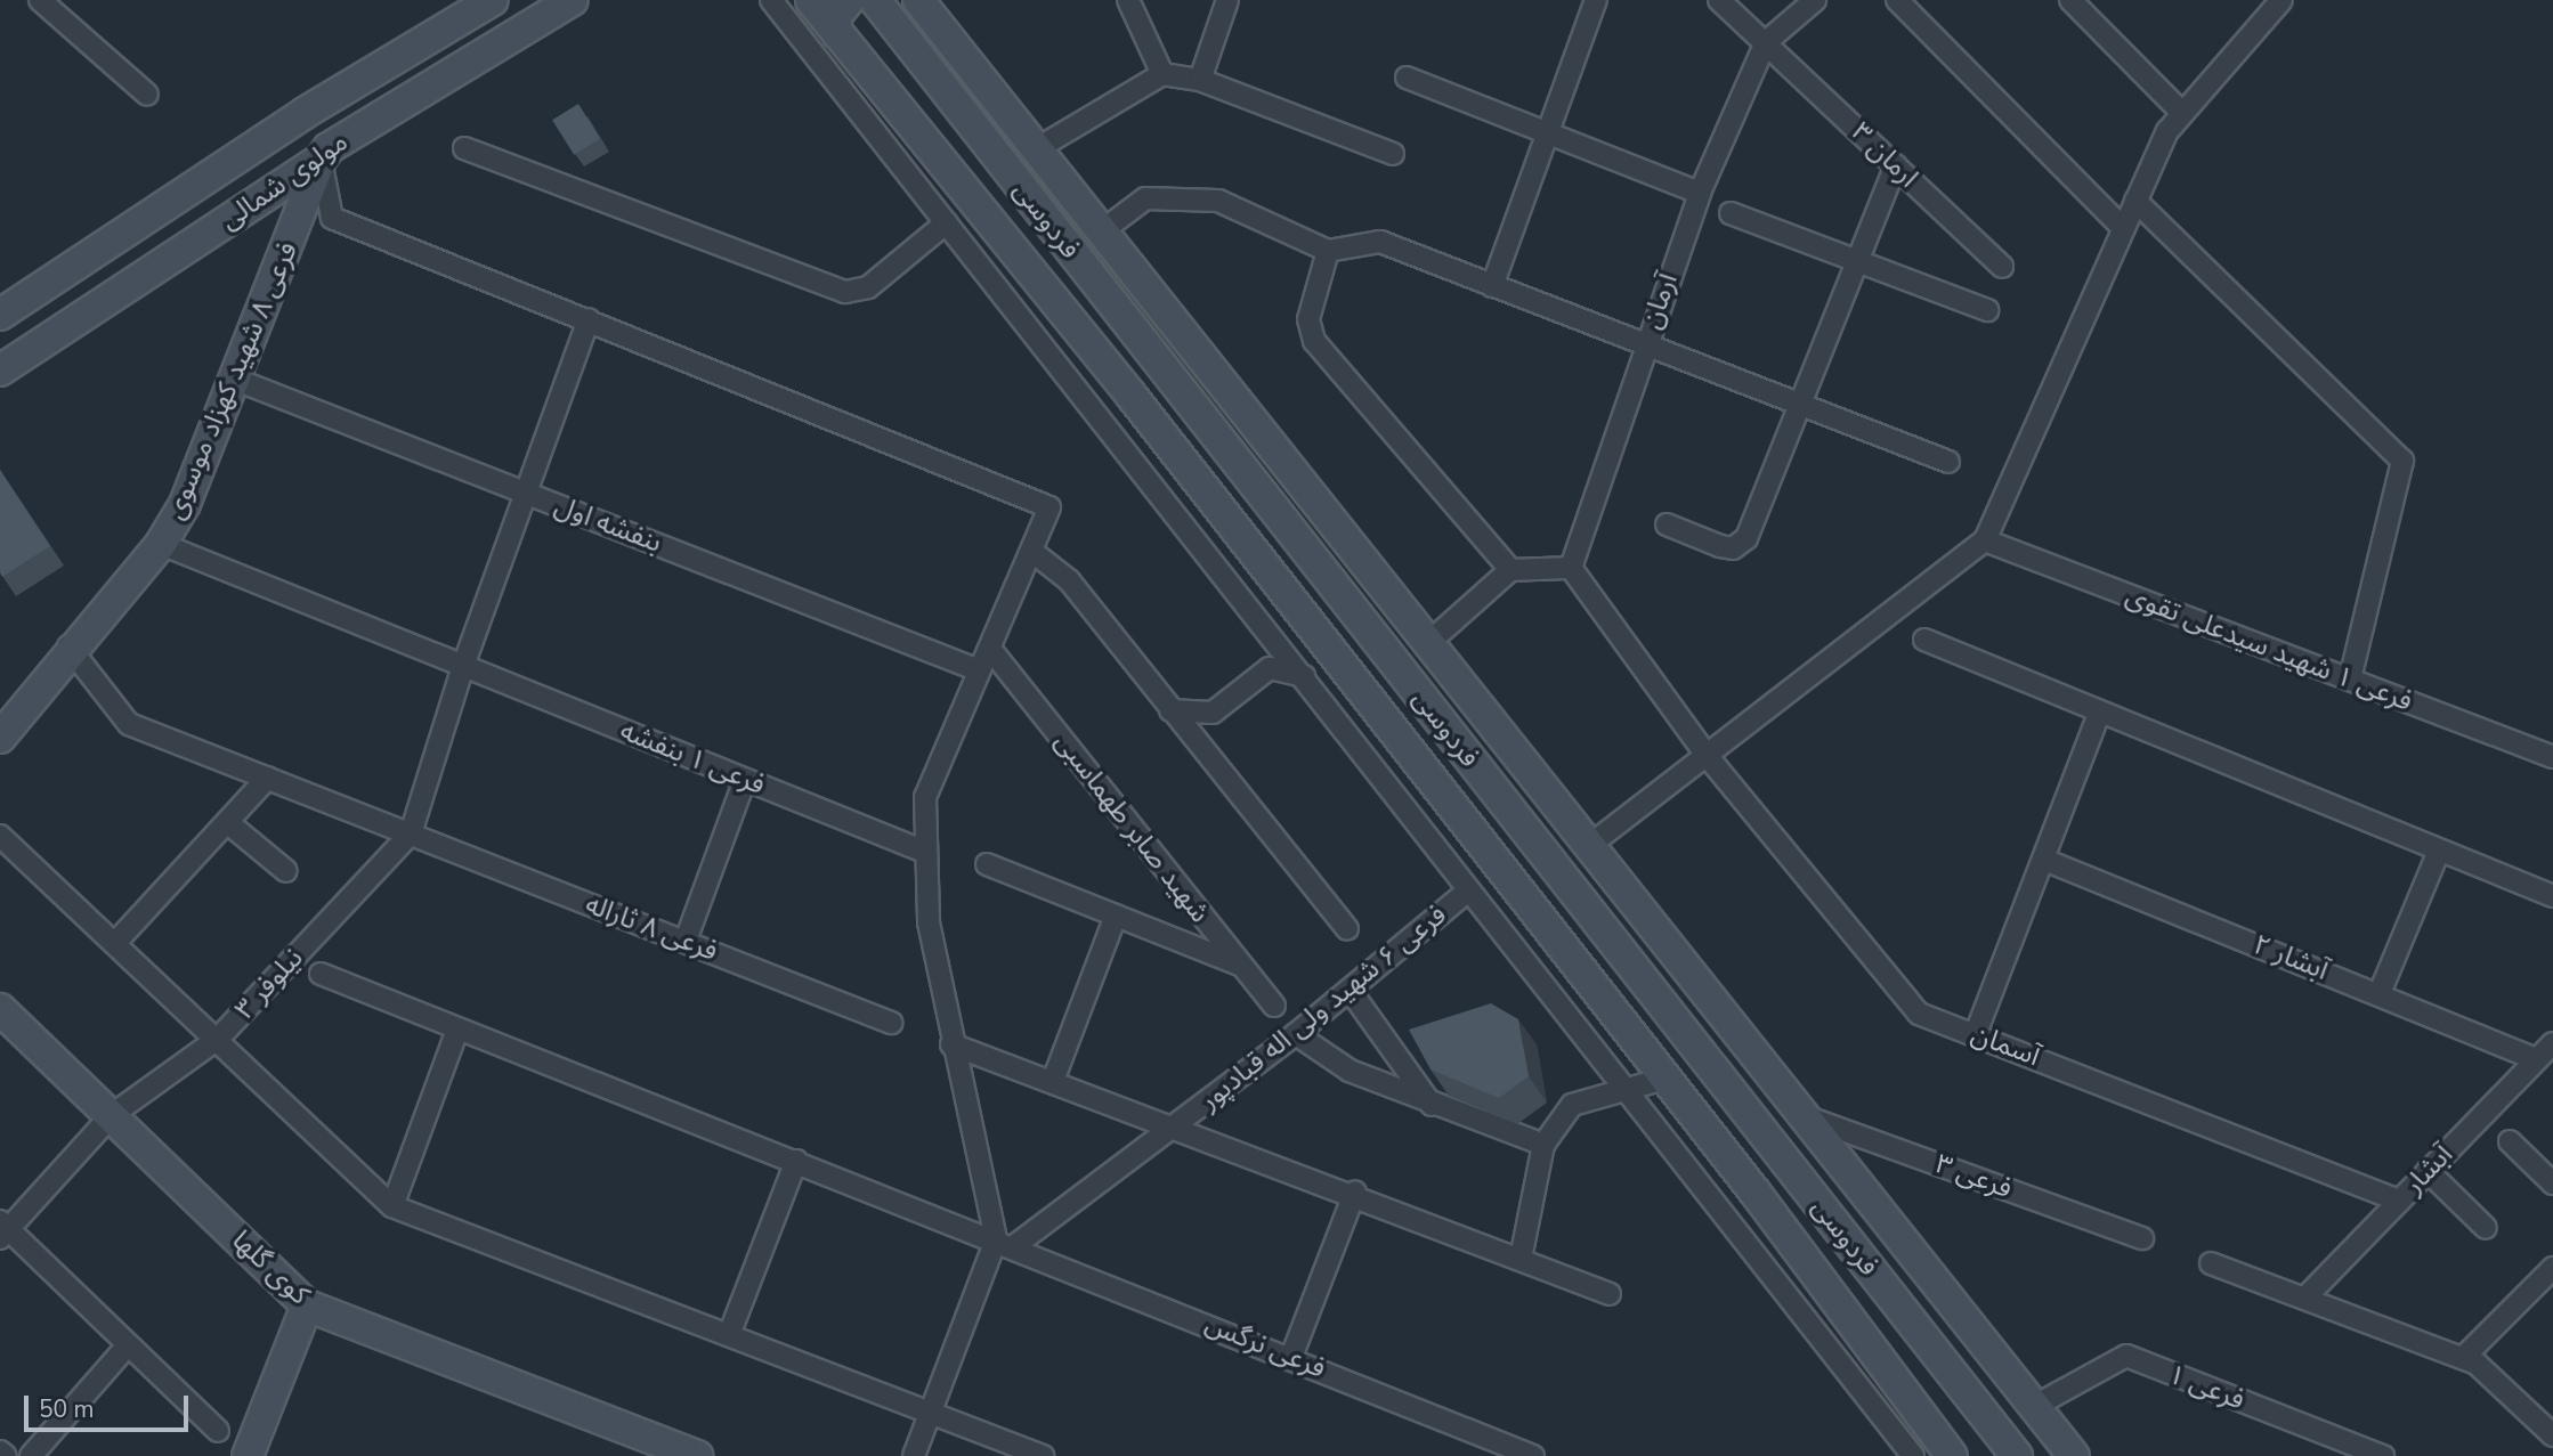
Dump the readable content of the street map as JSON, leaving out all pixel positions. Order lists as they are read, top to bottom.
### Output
{
  "streets": {
    "street": [
      "ارمان ۳",
      "مولوی شمالی",
      "فردوسی",
      "آرمان",
      "فرعی ۸ شهید کهزاد موسوی",
      "بنفشه اول",
      "فرعی ۱ شهید سیدعلی تقوی",
      "فرعی ۱ بنفشه",
      "شهید صابر طهماسبی",
      "فرعی ۸ ثاراله",
      "آبشار ۲",
      "نیلوفر ۳",
      "فرعی ۶ شهید ولی اله قبادپور",
      "آسمان",
      "آبشار",
      "فرعی ۳",
      "کوی گلها",
      "فرعی نرگس",
      "فرعی ۱"
    ]
  },
  "crossings": [
    ["ارمان ۳", "آرمان"],
    ["مولوی شمالی", "فرعی ۸ شهید کهزاد موسوی"],
    ["آرمان", "آسمان"],
    ["فرعی ۸ شهید کهزاد موسوی", "بنفشه اول"],
    ["فرعی ۸ شهید کهزاد موسوی", "فرعی ۱ بنفشه"],
    ["فرعی ۸ شهید کهزاد موسوی", "فرعی ۸ ثاراله"],
    ["فرعی ۸ ثاراله", "نیلوفر ۳"],
    ["آبشار ۲", "آبشار"],
    ["نیلوفر ۳", "کوی گلها"],
    ["فرعی ۶ شهید ولی اله قبادپور", "فرعی نرگس"],
    ["آسمان", "آبشار"]
  ],
  "scale_bar": "50 m"
}
